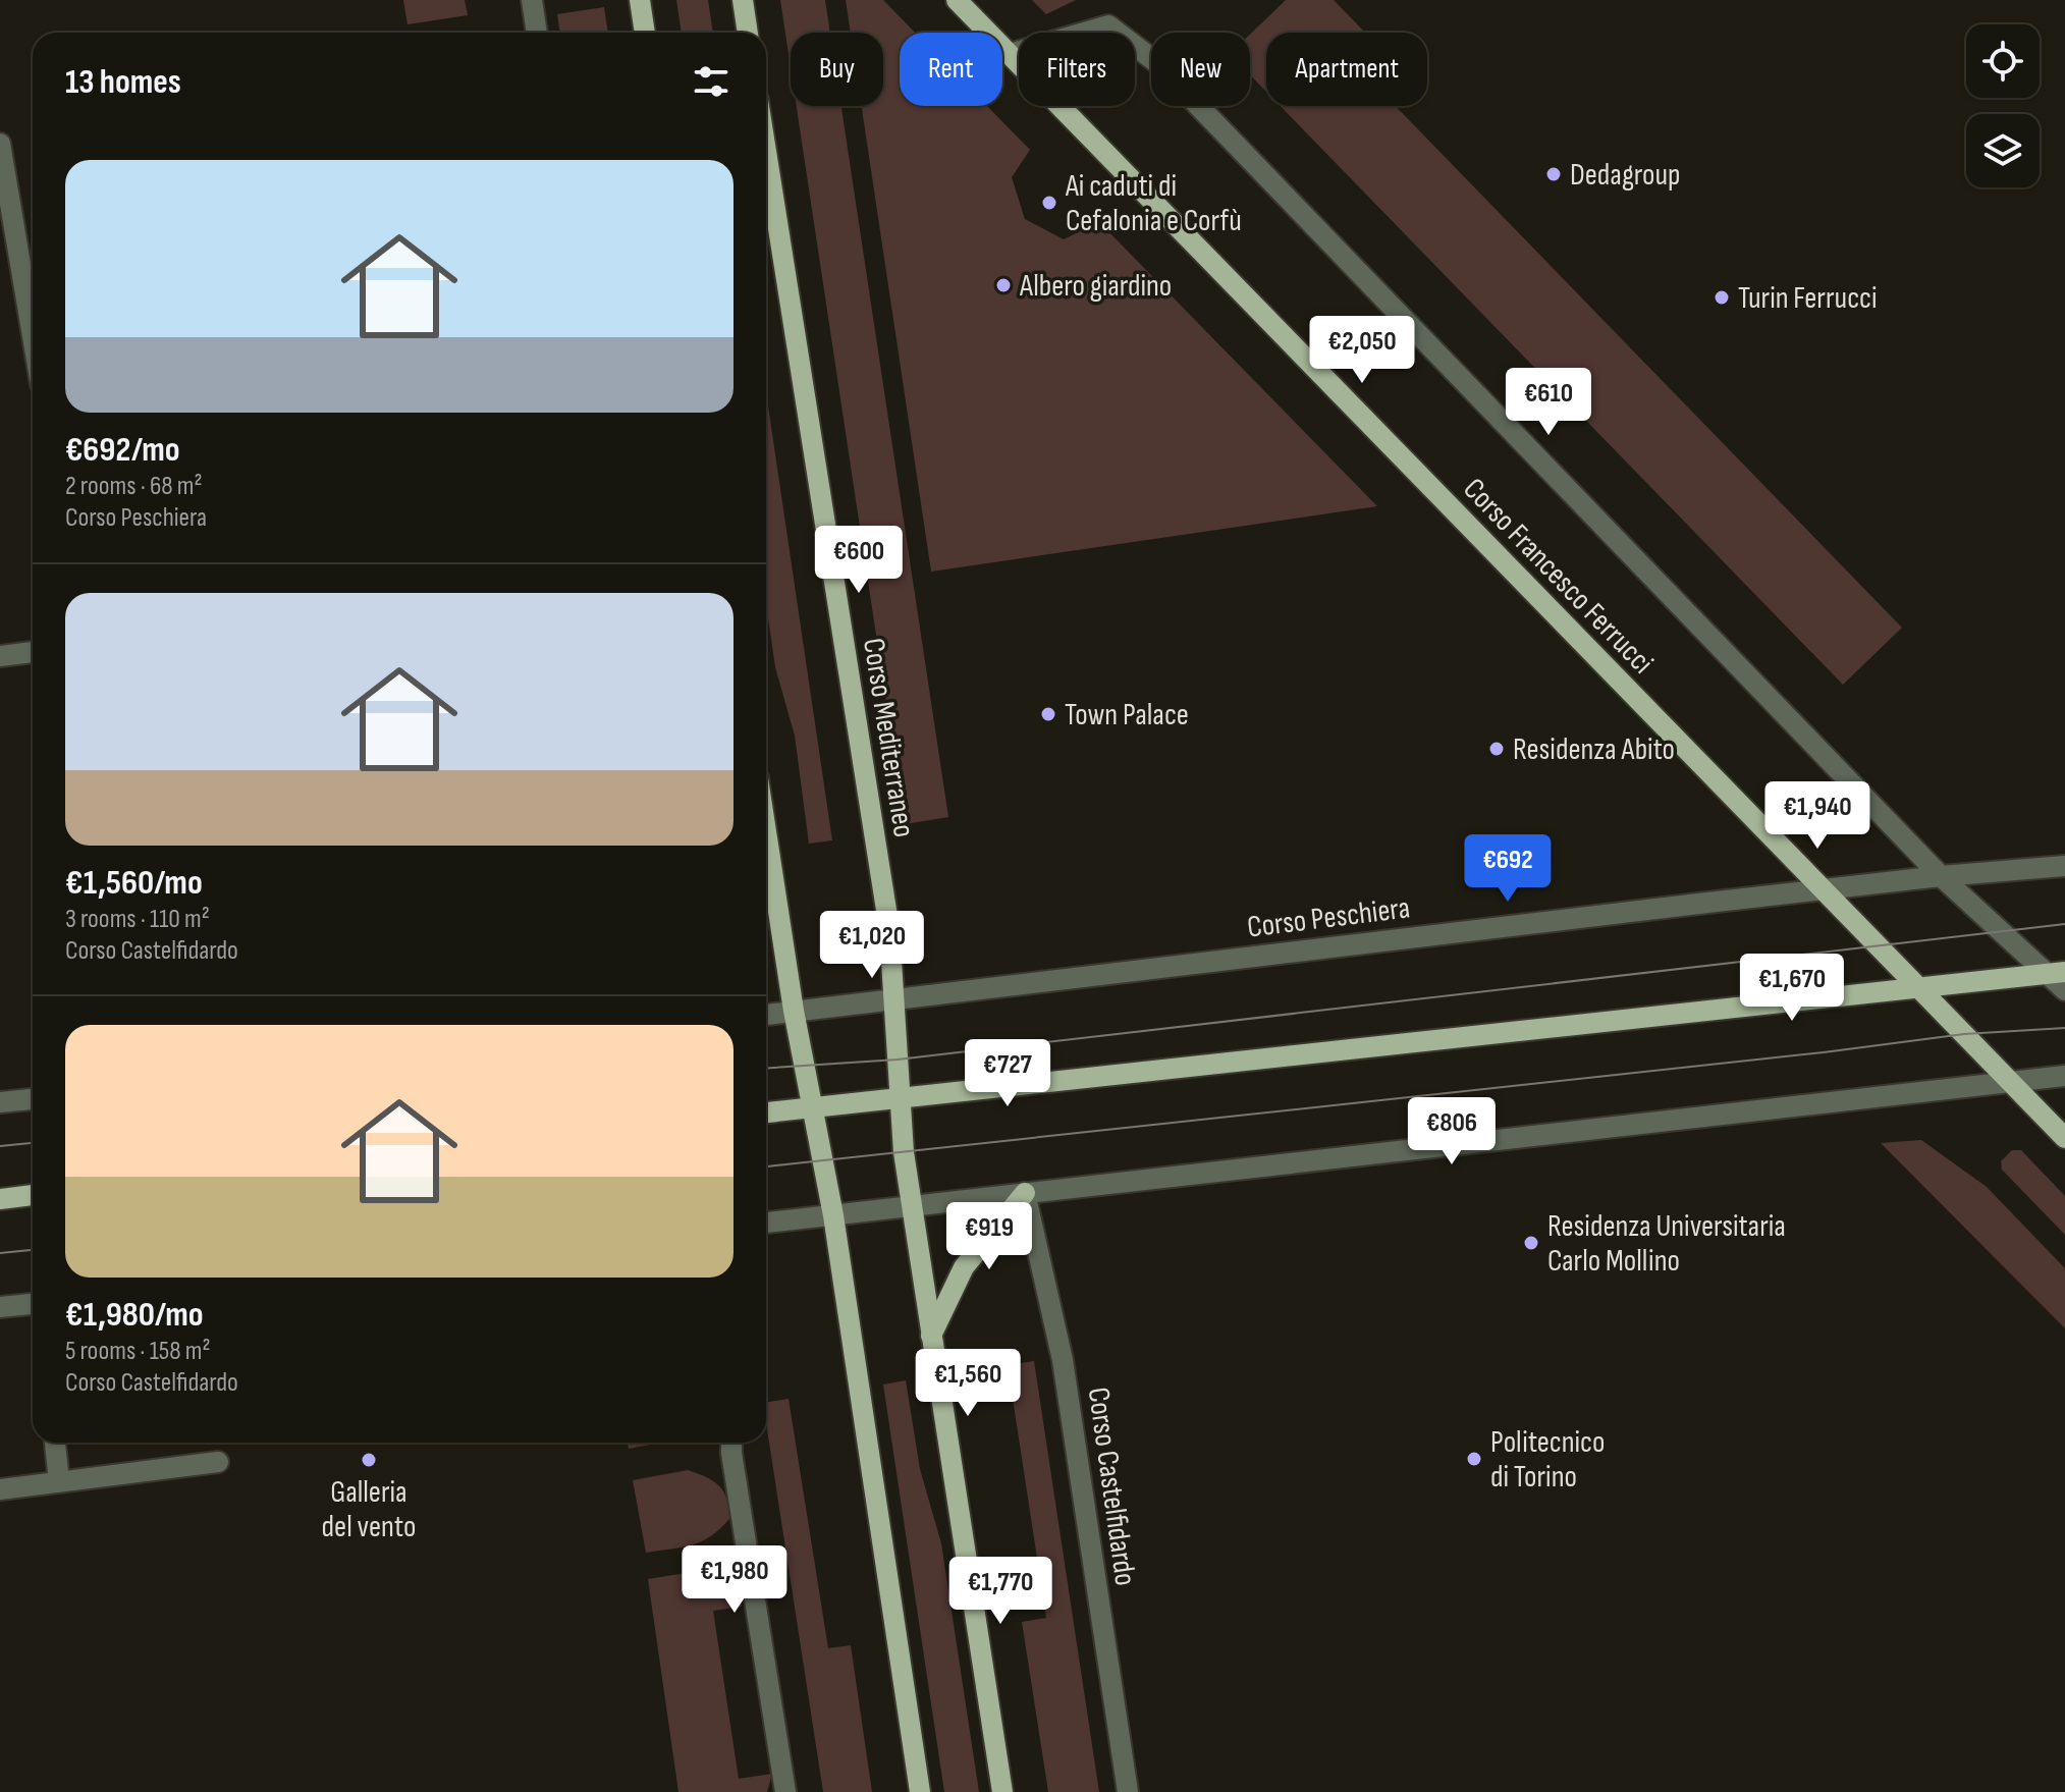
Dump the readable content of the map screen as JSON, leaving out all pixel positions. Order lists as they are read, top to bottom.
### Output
{
  "streets": {
    "main road": ["Corso Francesco Ferrucci", "Corso Mediterraneo"],
    "street": ["Corso Peschiera", "Corso Castelfidardo"]
  },
  "crossings": [
    ["Corso Francesco Ferrucci", "Corso Peschiera"],
    ["Corso Mediterraneo", "Corso Peschiera"]
  ],
  "places": [
    "Dedagroup",
    "Ai caduti di Cefalonia e Corfù",
    "Albero giardino",
    "Turin Ferrucci",
    "Town Palace",
    "Residenza Abito",
    "Residenza Universitaria Carlo Mollino",
    "Politecnico di Torino",
    "Galleria del vento"
  ],
  "page": {
    "chip": [
      "Buy",
      "Rent",
      "Filters",
      "New",
      "Apartment"
    ],
    "heading": "13 homes",
    "list": [
      {
        "name": "€692/mo",
        "note": "2 rooms · 68 m² · Corso Peschiera"
      },
      {
        "name": "€1,560/mo",
        "note": "3 rooms · 110 m² · Corso Castelfidardo"
      },
      {
        "name": "€1,980/mo",
        "note": "5 rooms · 158 m² · Corso Castelfidardo"
      }
    ],
    "price": [
      "€2,050",
      "€610",
      "€600",
      "€1,940",
      "€692",
      "€1,020",
      "€1,670",
      "€727",
      "€806",
      "€919",
      "€1,560",
      "€1,980",
      "€1,770"
    ]
  }
}
